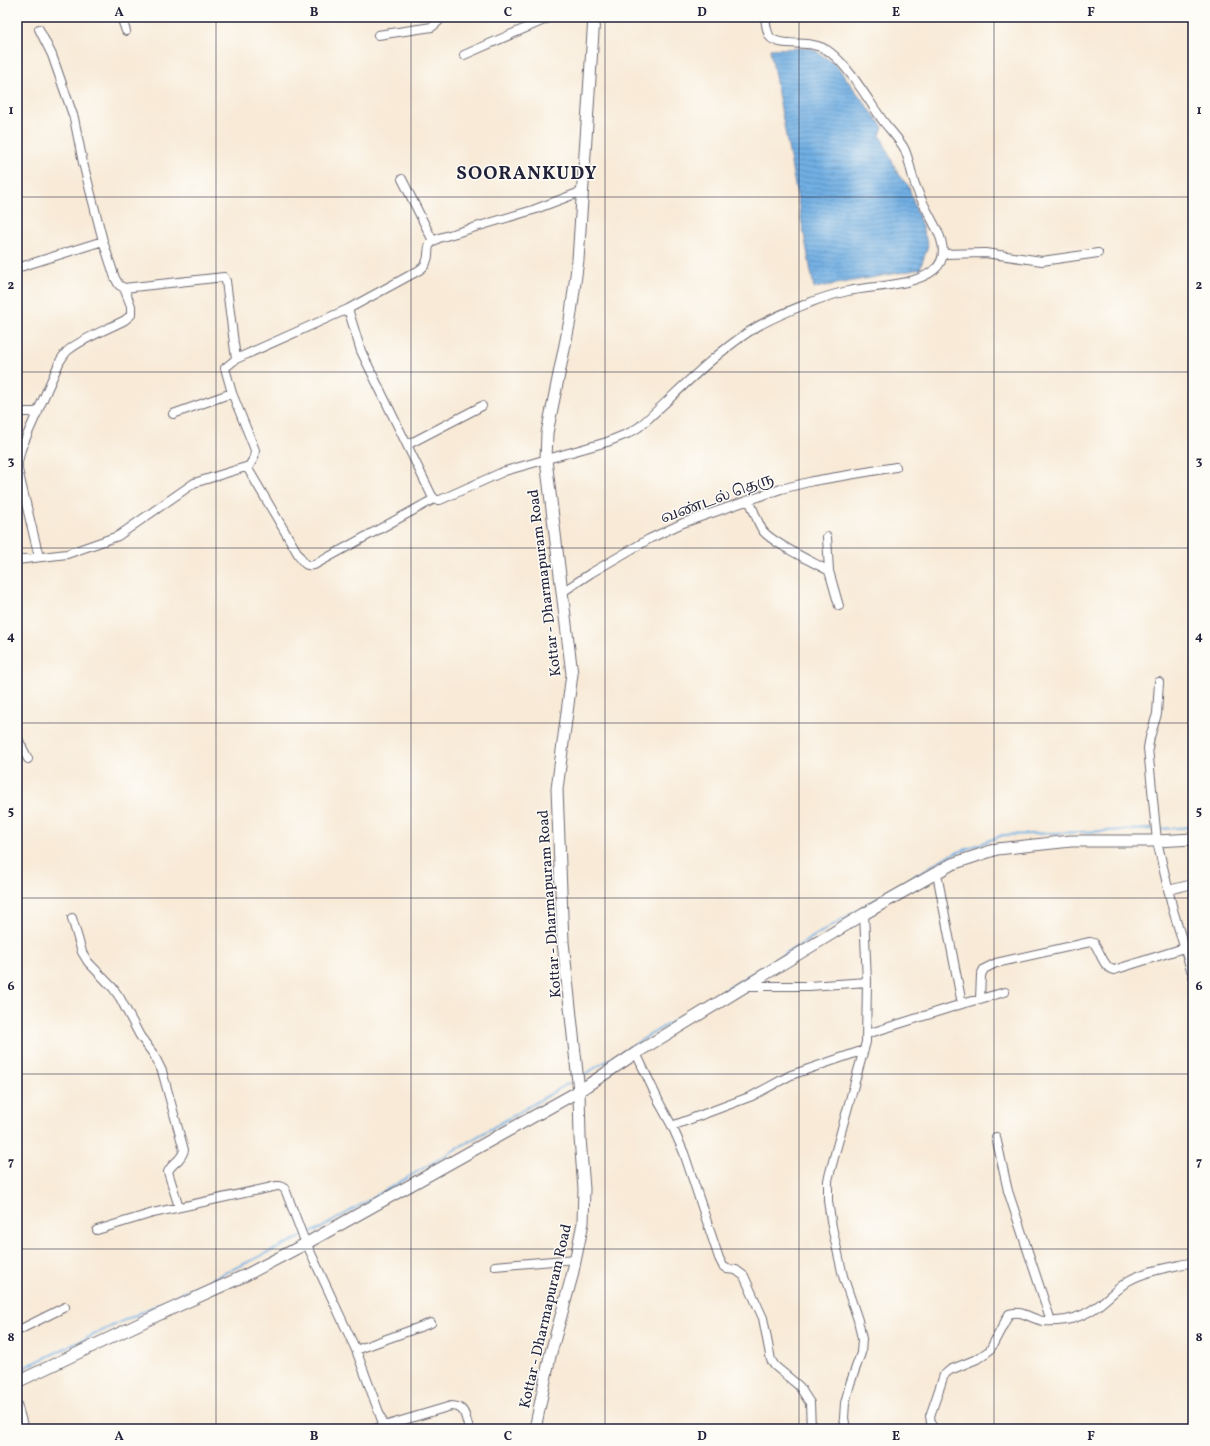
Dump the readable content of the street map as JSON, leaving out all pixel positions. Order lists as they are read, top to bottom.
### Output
{
  "streets": {
    "main road": ["Kottar - Dharmapuram Road"],
    "street": ["வண்டல் தெரு"]
  },
  "crossings": [
    ["வண்டல் தெரு", "Kottar - Dharmapuram Road"]
  ],
  "districts": ["SOORANKUDY"],
  "grid": {
    "columns": [
      "A",
      "B",
      "C",
      "D",
      "E",
      "F"
    ],
    "rows": [
      "1",
      "2",
      "3",
      "4",
      "5",
      "6",
      "7",
      "8"
    ]
  }
}
